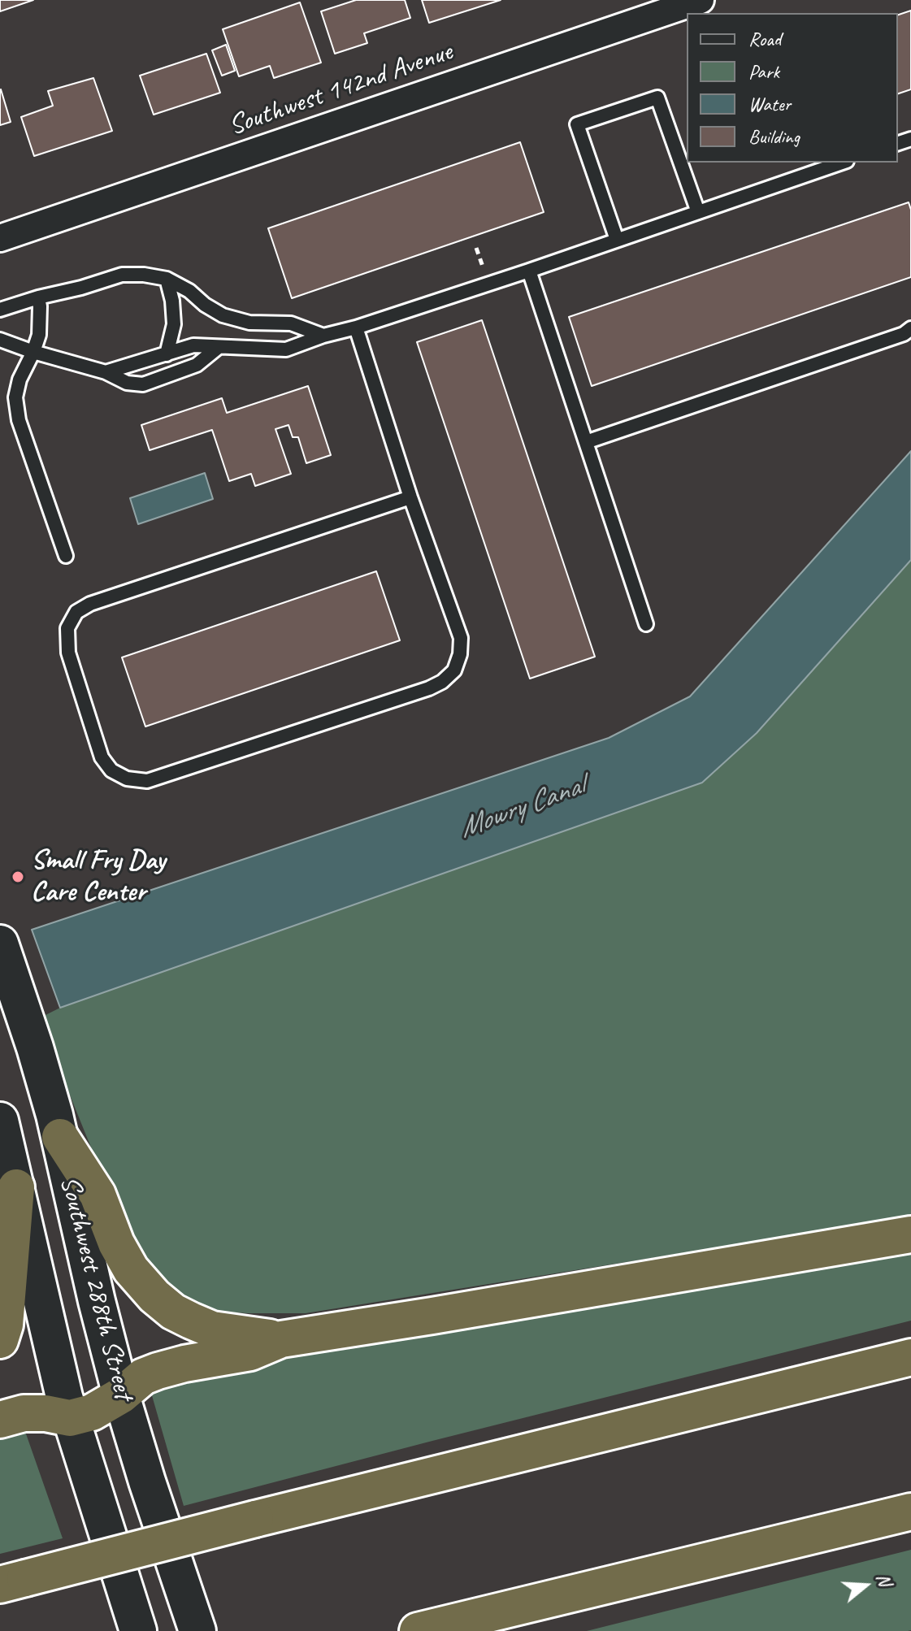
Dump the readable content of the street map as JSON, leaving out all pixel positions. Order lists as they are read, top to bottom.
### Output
{
  "streets": {
    "main road": ["Southwest 288th Street"],
    "street": ["Southwest 142nd Avenue"]
  },
  "water": ["Mowry Canal"],
  "places": ["Small Fry Day Care Center"],
  "legend": [
    "Road",
    "Park",
    "Water",
    "Building"
  ],
  "north": "right"
}
